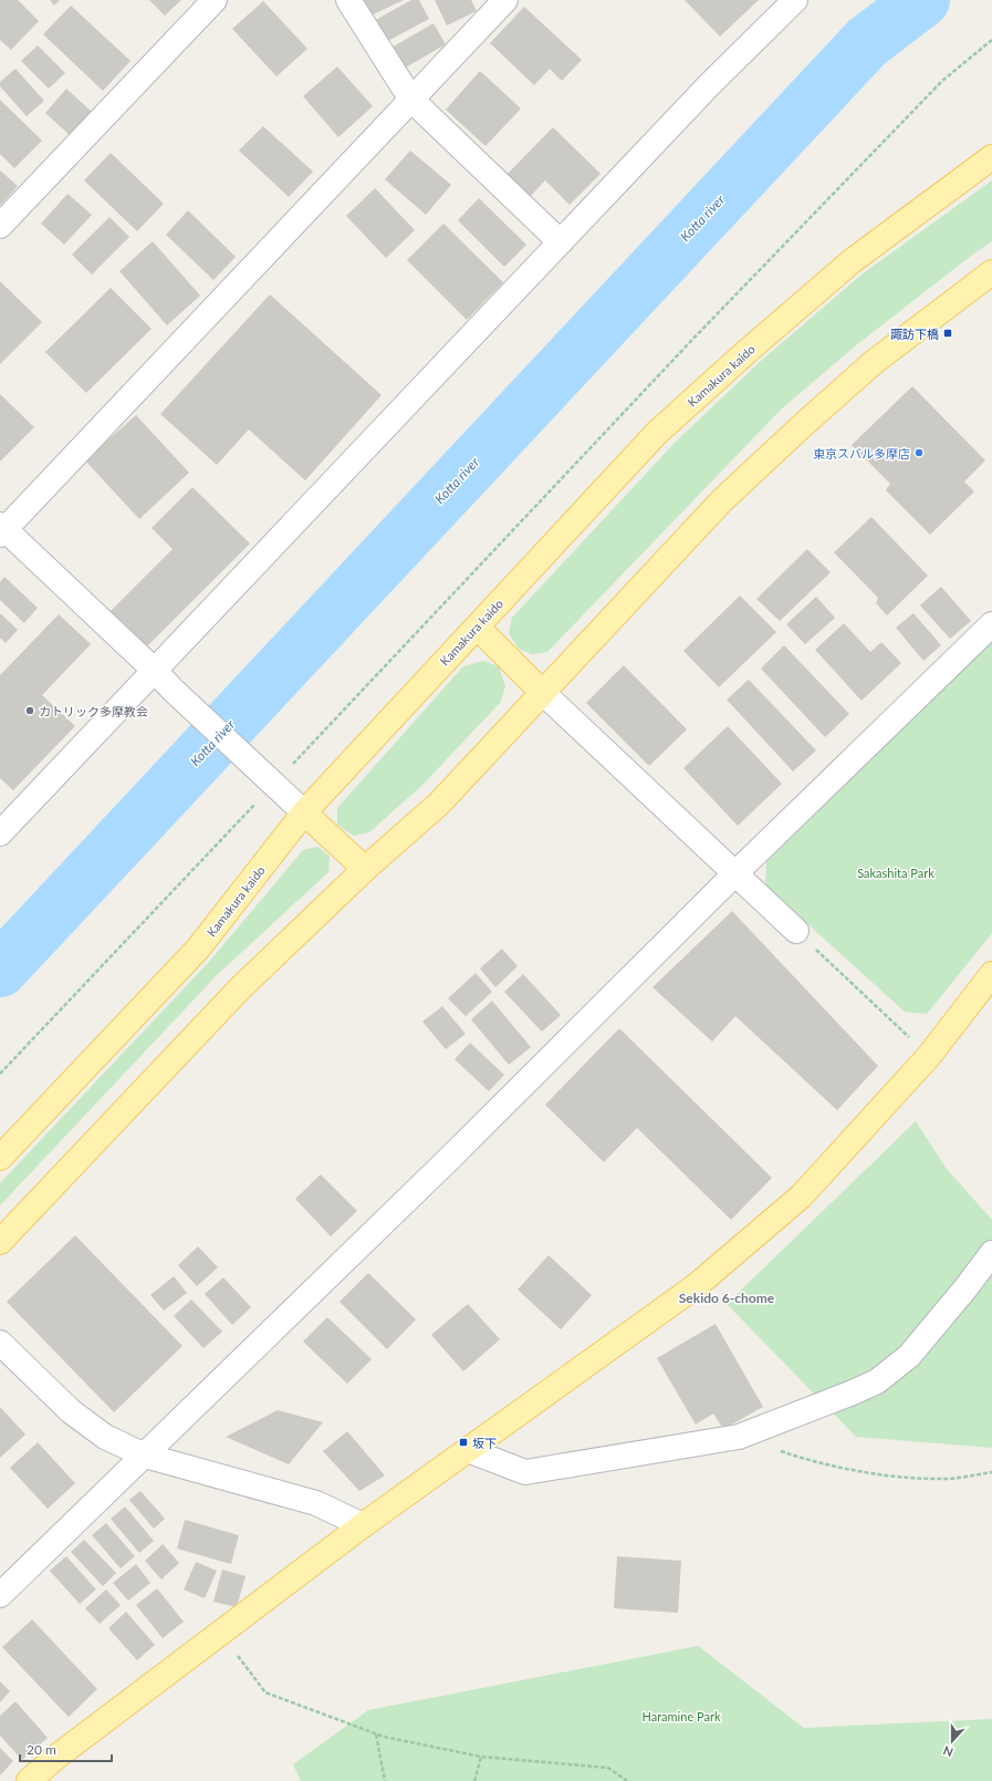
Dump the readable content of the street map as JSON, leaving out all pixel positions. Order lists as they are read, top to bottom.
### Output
{
  "streets": {
    "main road": ["Kamakura kaido"]
  },
  "districts": ["Sekido 6-chome"],
  "water": ["Kotta river"],
  "parks": ["Sakashita Park", "Haramine Park"],
  "places": {
    "transit": ["諏訪下橋", "坂下"],
    "other": ["東京スバル多摩店", "カトリック多摩教会"]
  },
  "scale_bar": "20 m",
  "north": "bottom"
}
